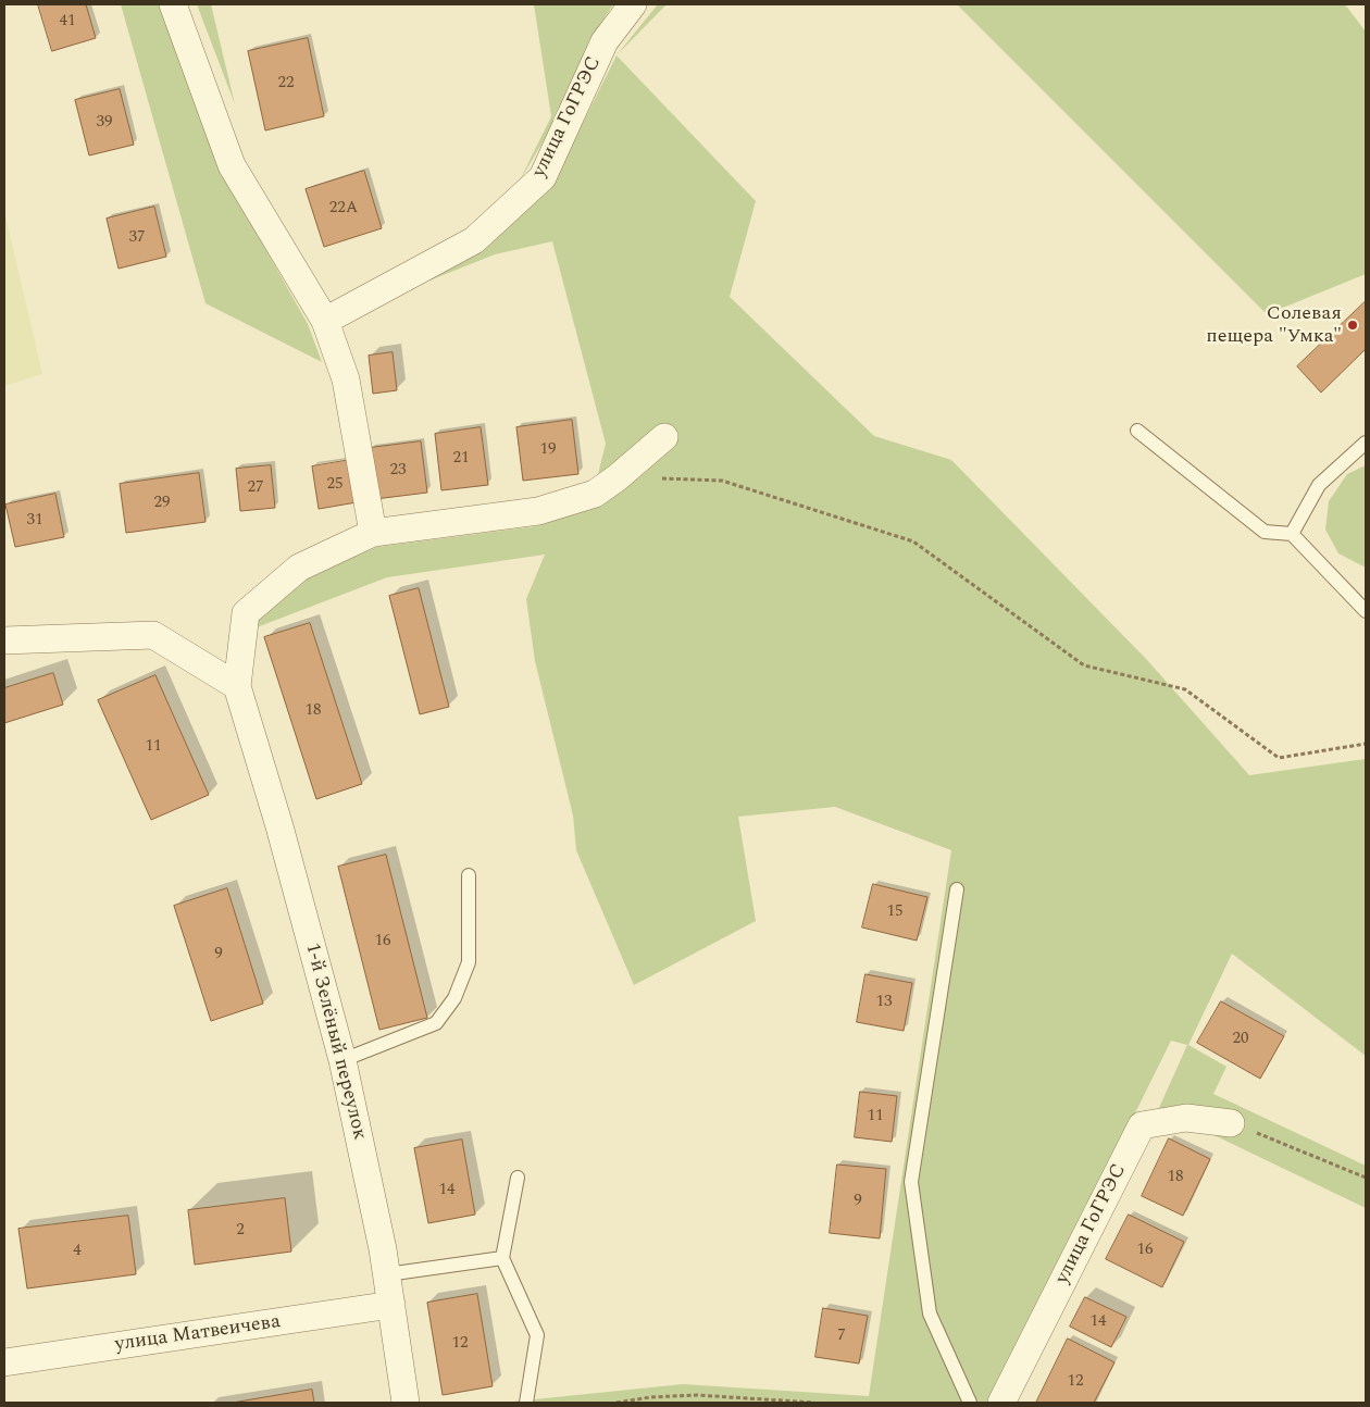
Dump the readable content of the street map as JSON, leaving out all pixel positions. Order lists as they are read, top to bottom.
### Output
{
  "streets": {
    "street": ["улица ГоГРЭС", "1-й Зелёный переулок", "улица Матвеичева"]
  },
  "crossings": [
    ["1-й Зелёный переулок", "улица Матвеичева"]
  ],
  "places": ["Солевая пещера \"Умка\""],
  "house_numbers": [
    "41",
    "22",
    "39",
    "22А",
    "37",
    "19",
    "21",
    "23",
    "25",
    "27",
    "29",
    "31",
    "18",
    "11",
    "15",
    "16",
    "9",
    "13",
    "20",
    "11",
    "18",
    "14",
    "9",
    "2",
    "16",
    "4",
    "14",
    "7",
    "12",
    "12"
  ]
}
